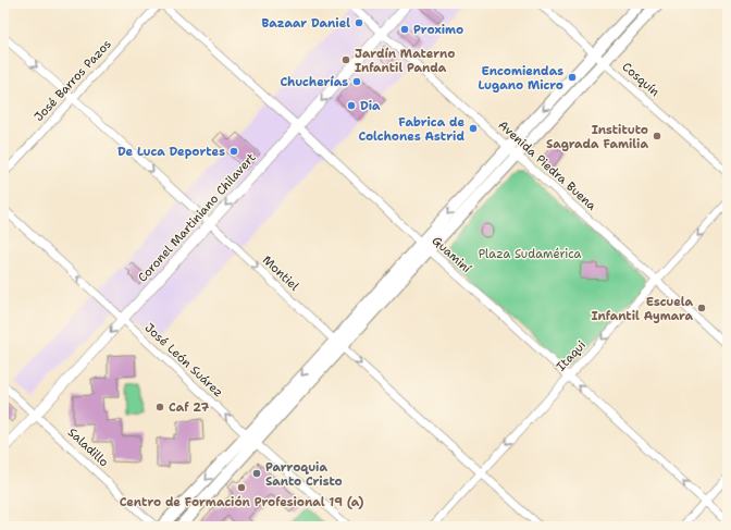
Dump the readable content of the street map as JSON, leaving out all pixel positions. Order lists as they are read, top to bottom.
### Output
{
  "streets": {
    "street": [
      "Cosquín",
      "José Barros Pazos",
      "Avenida Piedra Buena",
      "Coronel Martiniano Chilavert",
      "Guaminí",
      "Montiel",
      "Itaqui",
      "José León Suárez",
      "Saladillo"
    ]
  },
  "crossings": [
    ["José Barros Pazos", "Guaminí"],
    ["José Barros Pazos", "Montiel"],
    ["Avenida Piedra Buena", "Coronel Martiniano Chilavert"],
    ["Avenida Piedra Buena", "Itaqui"],
    ["Coronel Martiniano Chilavert", "Guaminí"],
    ["Coronel Martiniano Chilavert", "Montiel"],
    ["Coronel Martiniano Chilavert", "José León Suárez"],
    ["Coronel Martiniano Chilavert", "Saladillo"],
    ["Guaminí", "Itaqui"],
    ["Montiel", "Itaqui"]
  ],
  "one_way": [
    "Coronel Martiniano Chilavert",
    "Montiel",
    "Itaqui",
    "José León Suárez"
  ],
  "parks": ["Plaza Sudamérica"],
  "places": [
    "Bazaar Daniel",
    "Proximo",
    "Jardín Materno Infantil Panda",
    "Encomiendas Lugano Micro",
    "Chucherías",
    "Dia",
    "Fabrica de Colchones Astrid",
    "Instituto Sagrada Familia",
    "De Luca Deportes",
    "Escuela Infantil Aymara",
    "Caf 27",
    "Parroquia Santo Cristo",
    "Centro de Formación Profesional 19 (a)"
  ]
}
